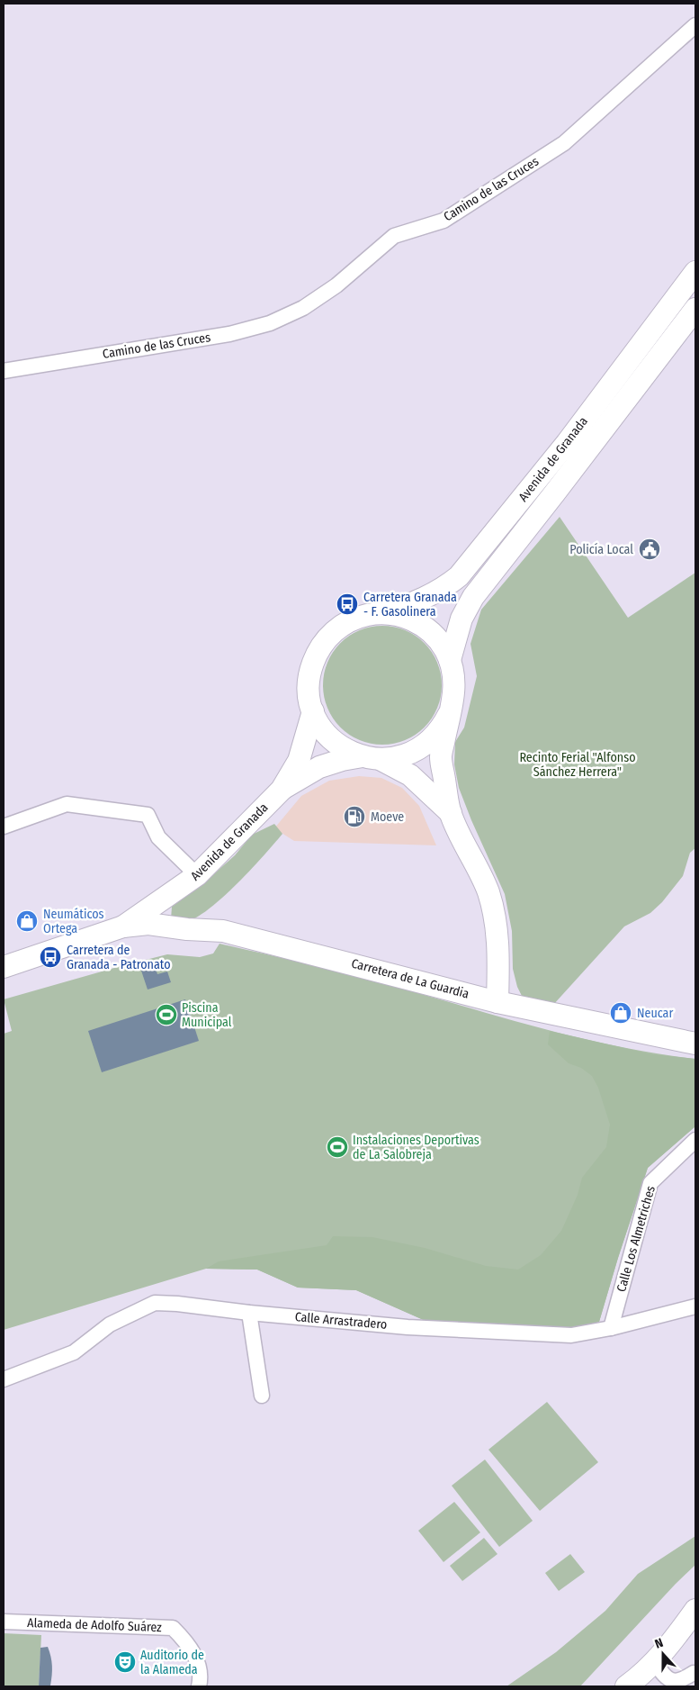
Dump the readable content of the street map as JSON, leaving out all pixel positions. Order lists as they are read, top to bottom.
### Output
{
  "streets": {
    "street": [
      "Camino de las Cruces",
      "Avenida de Granada",
      "Carretera de La Guardia",
      "Calle Los Almetriches",
      "Calle Arrastradero",
      "Alameda de Adolfo Suárez"
    ]
  },
  "crossings": [
    ["Avenida de Granada", "Carretera de La Guardia"],
    ["Calle Los Almetriches", "Calle Arrastradero"]
  ],
  "parks": ["Recinto Ferial \"Alfonso Sánchez Herrera\""],
  "places": {
    "public building": ["Policía Local"],
    "bus stop": ["Carretera Granada - F. Gasolinera", "Carretera de Granada - Patronato"],
    "fuel station": ["Moeve"],
    "shop": ["Neumáticos Ortega", "Neucar"],
    "sports": ["Piscina Municipal", "Instalaciones Deportivas de La Salobreja"],
    "theatre": ["Auditorio de la Alameda"]
  },
  "north": "top"
}
